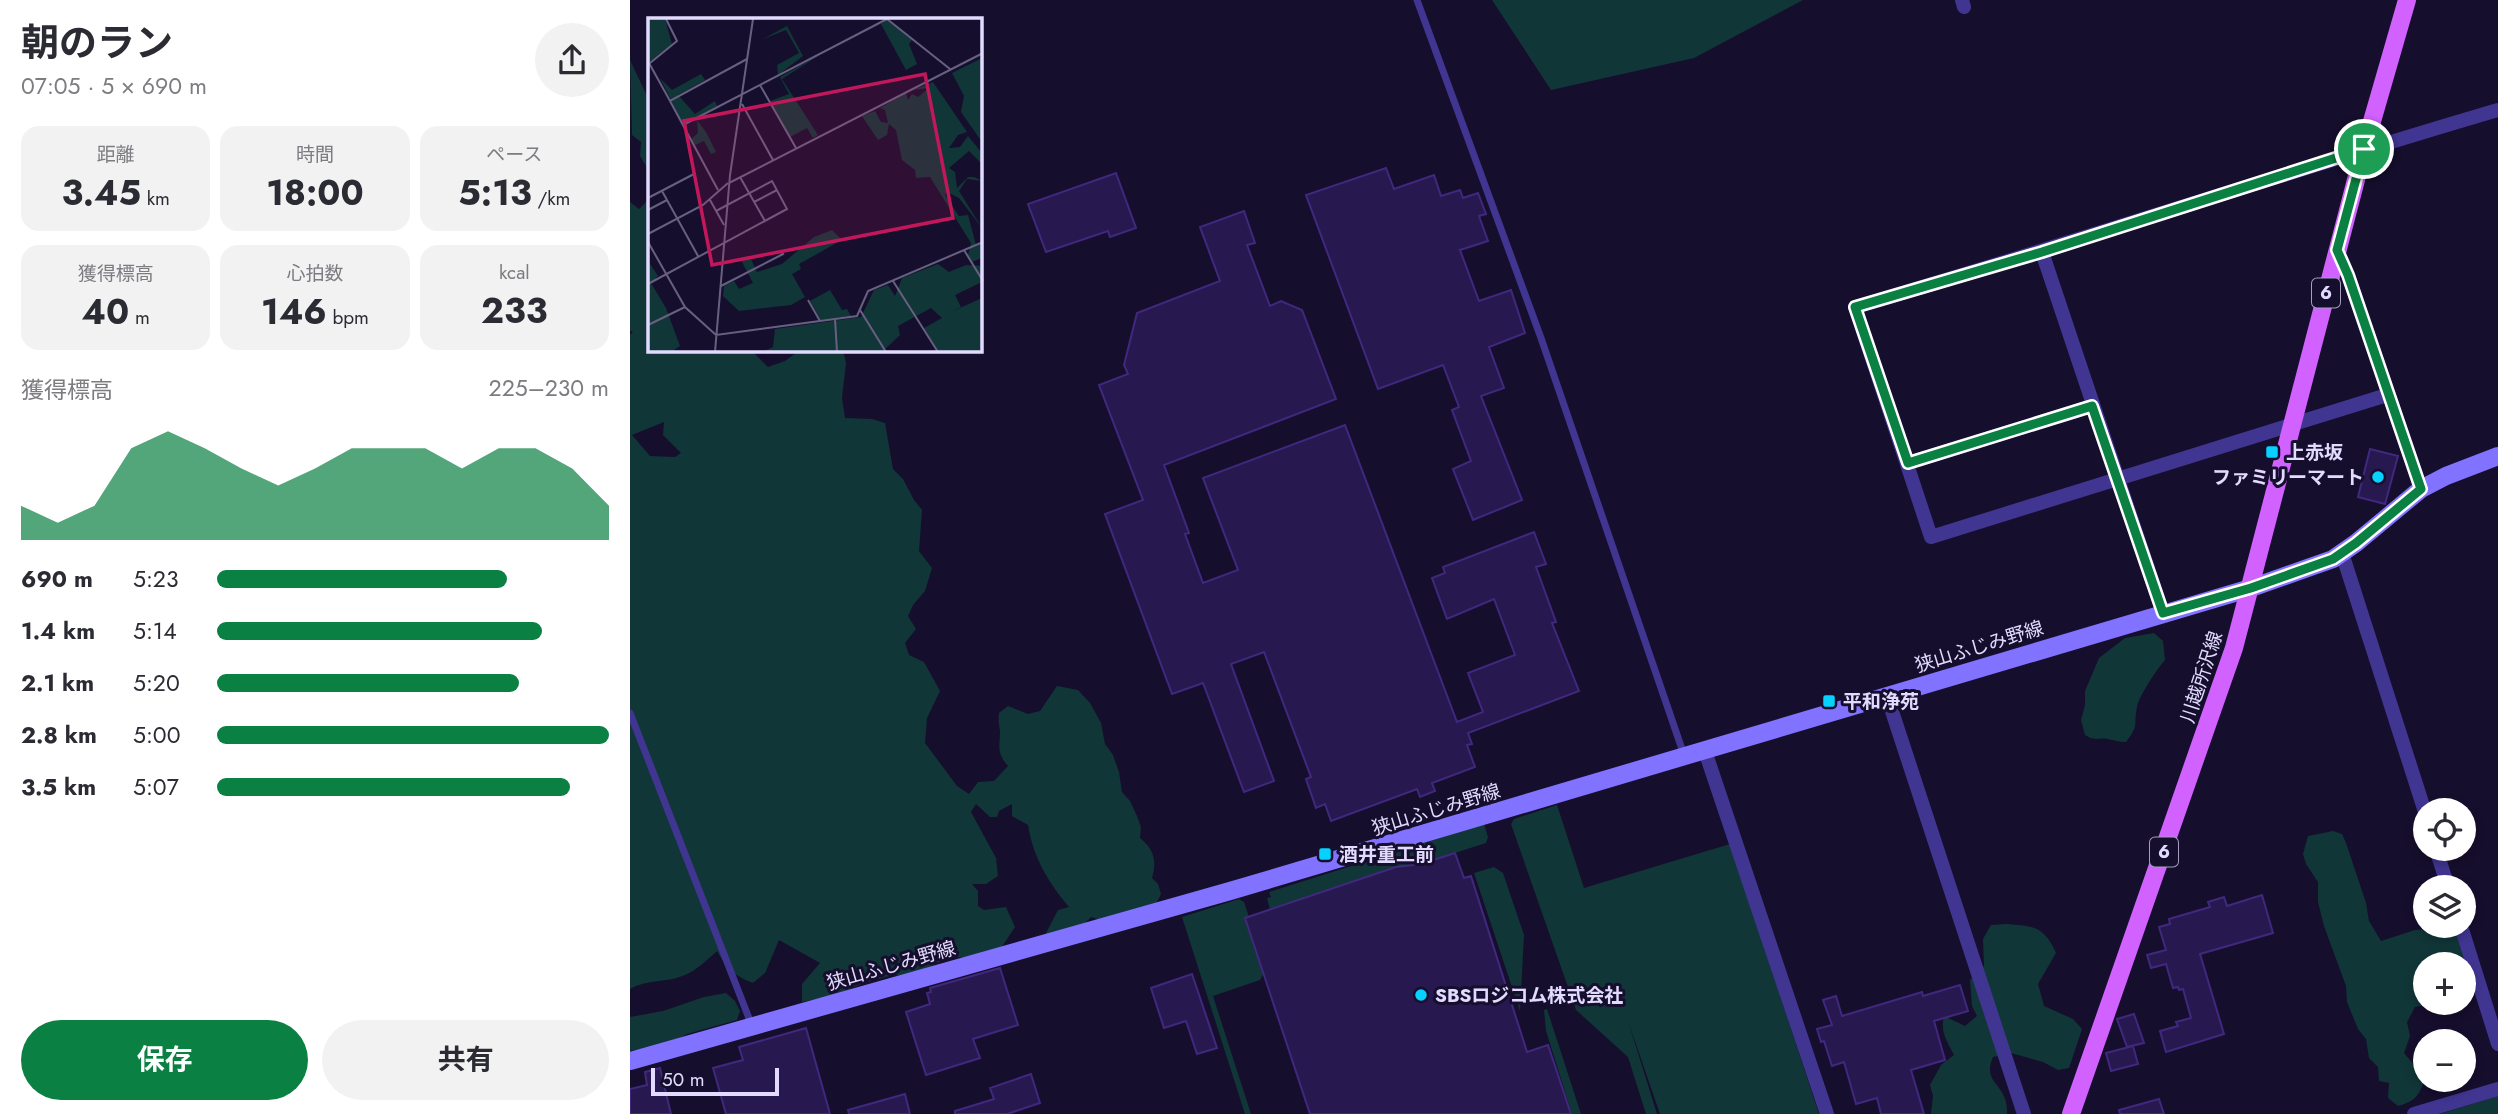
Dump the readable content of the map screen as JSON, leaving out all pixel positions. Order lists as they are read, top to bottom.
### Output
{
  "streets": {
    "main road": ["6", "狭山ふじみ野線", "川越所沢線"]
  },
  "crossings": [
    ["狭山ふじみ野線", "川越所沢線"]
  ],
  "places": {
    "transit": ["上赤坂", "平和浄苑", "酒井重工前"],
    "other": ["ファミリーマート", "SBSロジコム株式会社"]
  },
  "scale_bar": "50 m",
  "page": {
    "heading": ["朝のラン", "07:05 · 5 × 690 m"],
    "stats": [
      ["距離", "3.45 km"],
      ["時間", "18:00"],
      ["ペース", "5:13 /km"],
      ["獲得標高", "40 m"],
      ["心拍数", "146 bpm"],
      ["kcal", "233"]
    ],
    "chart": ["獲得標高", "225–230 m"],
    "list": [
      {
        "name": "690 m",
        "note": "5:23"
      },
      {
        "name": "1.4 km",
        "note": "5:14"
      },
      {
        "name": "2.1 km",
        "note": "5:20"
      },
      {
        "name": "2.8 km",
        "note": "5:00"
      },
      {
        "name": "3.5 km",
        "note": "5:07"
      }
    ],
    "map_buttons": ["+", "−"],
    "buttons": ["保存", "共有"],
    "scale": "50 m"
  }
}
